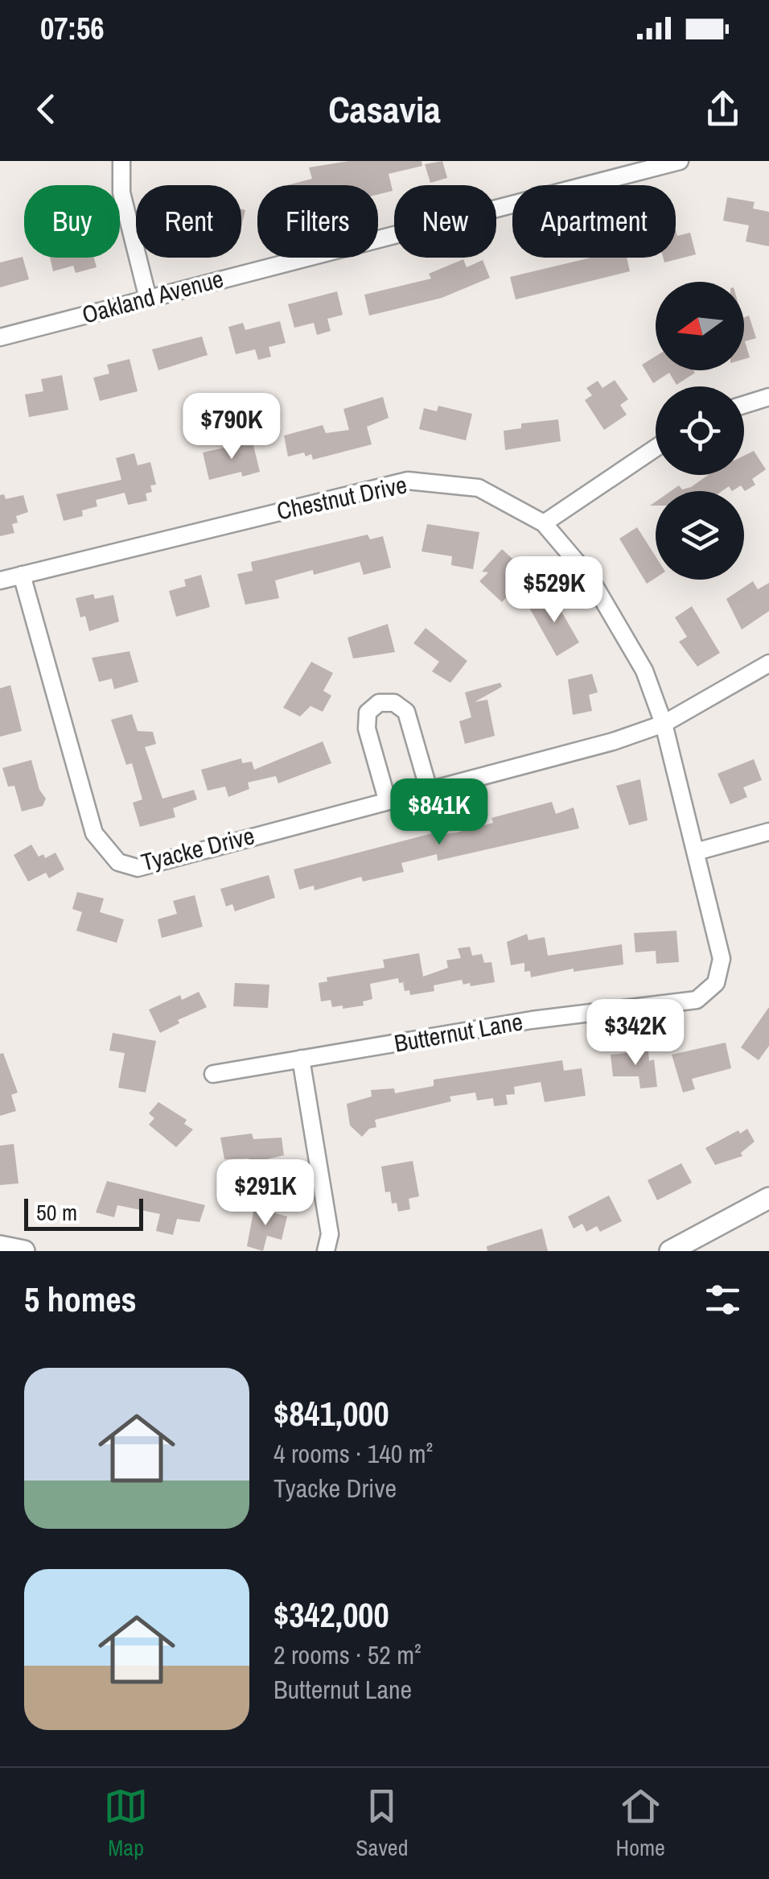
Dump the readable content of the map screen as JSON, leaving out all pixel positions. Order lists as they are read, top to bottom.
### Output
{
  "streets": {
    "street": [
      "Oakland Avenue",
      "Chestnut Drive",
      "Tyacke Drive",
      "Butternut Lane"
    ]
  },
  "crossings": [
    ["Chestnut Drive", "Tyacke Drive"],
    ["Chestnut Drive", "Butternut Lane"],
    ["Tyacke Drive", "Butternut Lane"]
  ],
  "scale_bar": "50 m",
  "north": "left",
  "page": {
    "status": "07:56",
    "header": "Casavia",
    "chip": [
      "Buy",
      "Rent",
      "Filters",
      "New",
      "Apartment"
    ],
    "price": [
      "$790K",
      "$529K",
      "$841K",
      "$342K",
      "$291K"
    ],
    "scale": "50 m",
    "heading": "5 homes",
    "list": [
      {
        "name": "$841,000",
        "note": "4 rooms · 140 m² · Tyacke Drive"
      },
      {
        "name": "$342,000",
        "note": "2 rooms · 52 m² · Butternut Lane"
      }
    ],
    "tabs": ["Map", "Saved", "Home"]
  }
}
